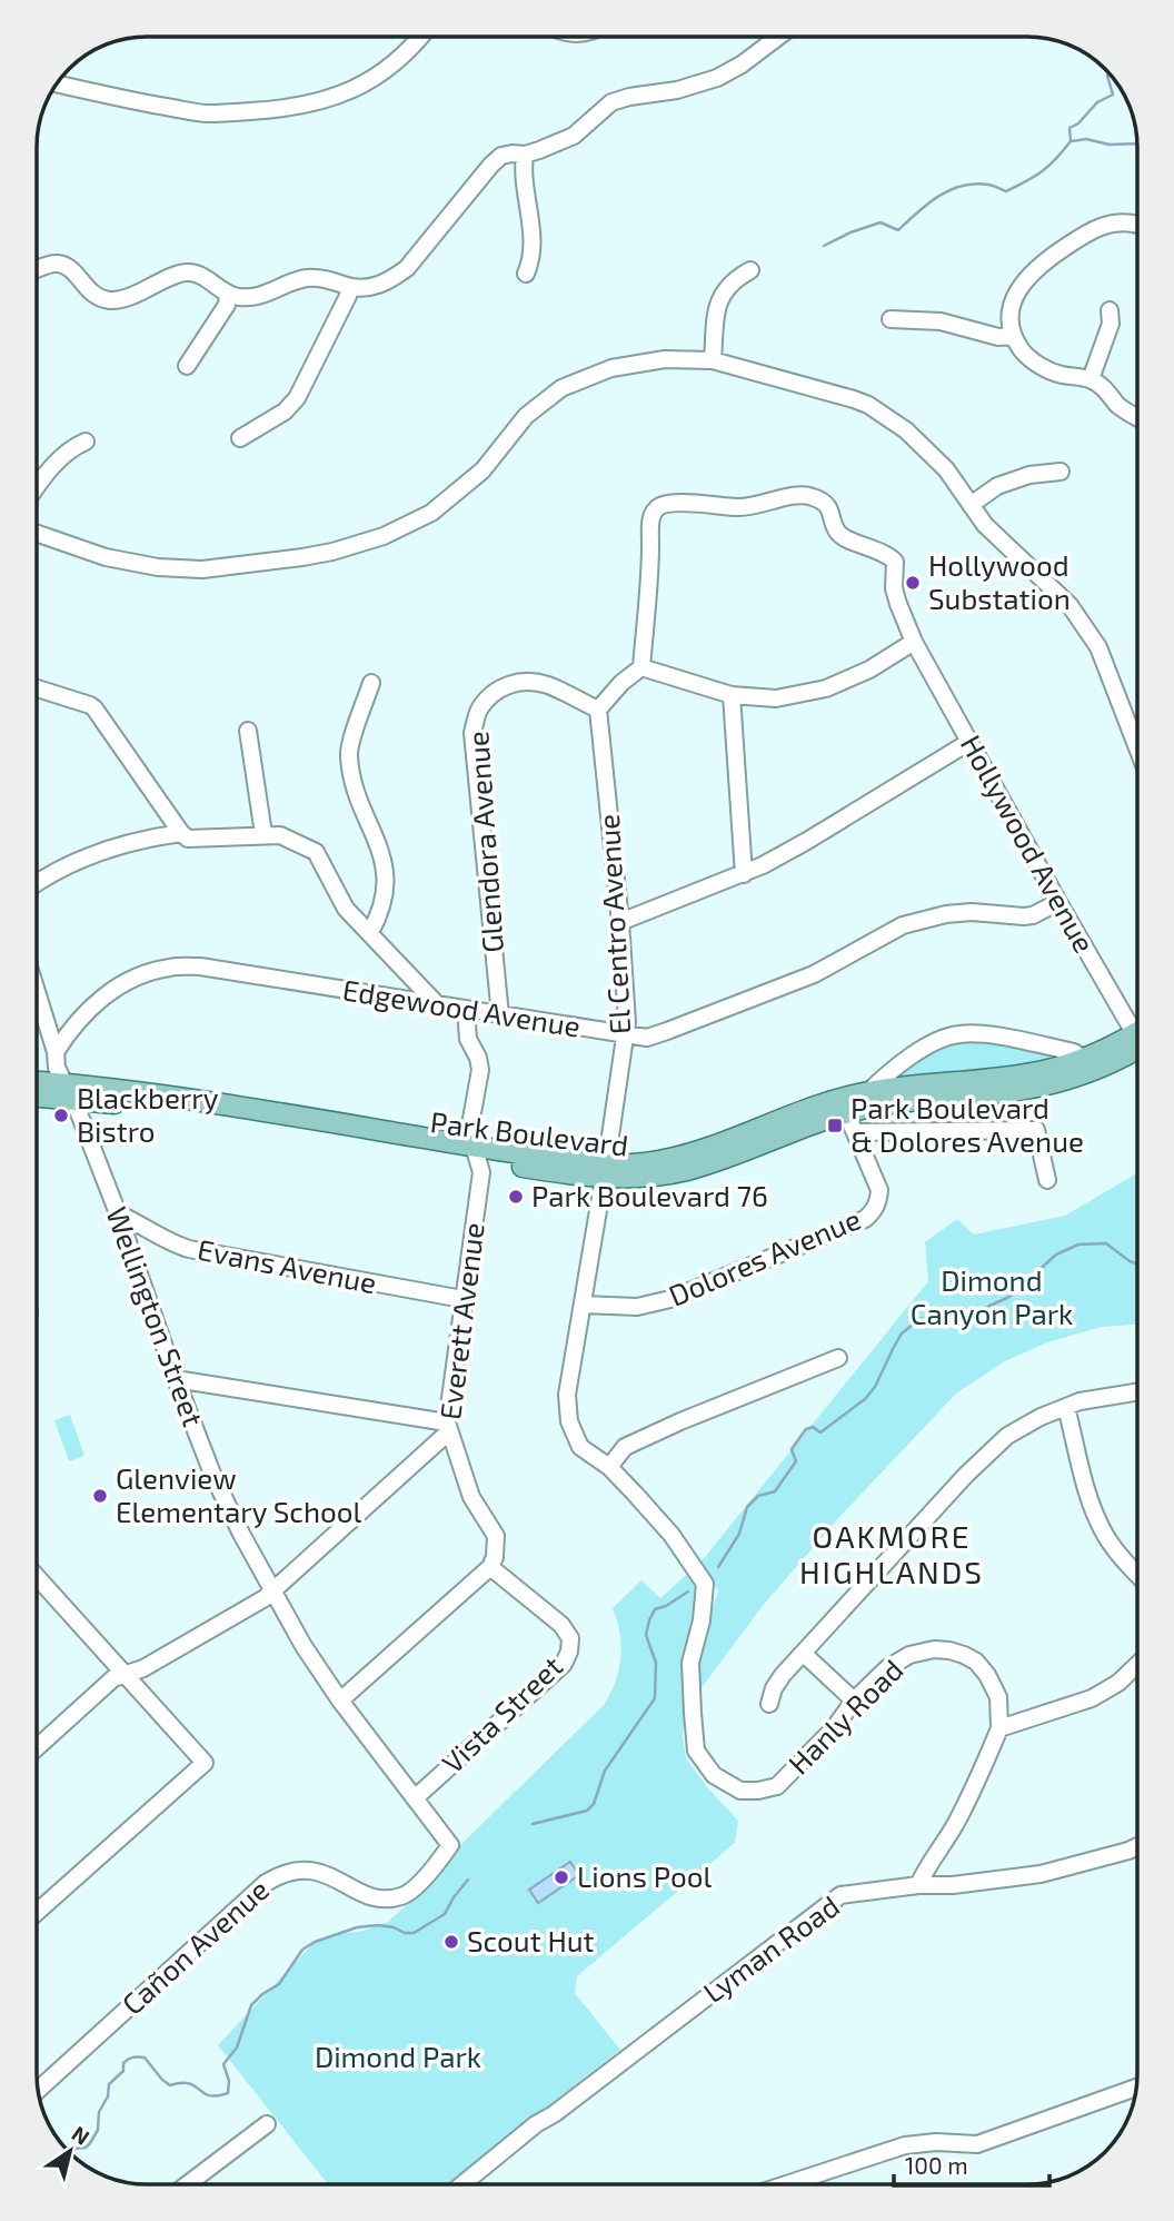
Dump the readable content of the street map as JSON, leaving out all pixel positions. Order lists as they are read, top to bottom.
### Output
{
  "streets": {
    "main road": ["Park Boulevard"],
    "street": [
      "Glendora Avenue",
      "Hollywood Avenue",
      "El Centro Avenue",
      "Edgewood Avenue",
      "Dolores Avenue",
      "Evans Avenue",
      "Wellington Street",
      "Everett Avenue",
      "Vista Street",
      "Hanly Road",
      "Cañon Avenue",
      "Lyman Road"
    ]
  },
  "crossings": [
    ["Glendora Avenue", "El Centro Avenue"],
    ["Glendora Avenue", "Edgewood Avenue"],
    ["Hollywood Avenue", "Edgewood Avenue"],
    ["El Centro Avenue", "Edgewood Avenue"],
    ["El Centro Avenue", "Park Boulevard"],
    ["El Centro Avenue", "Dolores Avenue"],
    ["El Centro Avenue", "Hanly Road"],
    ["Edgewood Avenue", "Wellington Street"],
    ["Edgewood Avenue", "Everett Avenue"],
    ["Park Boulevard", "Dolores Avenue"],
    ["Park Boulevard", "Wellington Street"],
    ["Park Boulevard", "Everett Avenue"],
    ["Evans Avenue", "Wellington Street"],
    ["Evans Avenue", "Everett Avenue"],
    ["Wellington Street", "Vista Street"],
    ["Wellington Street", "Cañon Avenue"],
    ["Everett Avenue", "Vista Street"]
  ],
  "districts": ["OAKMORE HIGHLANDS"],
  "parks": ["Dimond Canyon Park", "Dimond Park"],
  "places": {
    "other": [
      "Hollywood Substation",
      "Blackberry Bistro",
      "Park Boulevard 76",
      "Glenview Elementary School",
      "Lions Pool",
      "Scout Hut"
    ],
    "transit": ["Park Boulevard & Dolores Avenue"]
  },
  "scale_bar": "100 m",
  "north": "top right"
}
